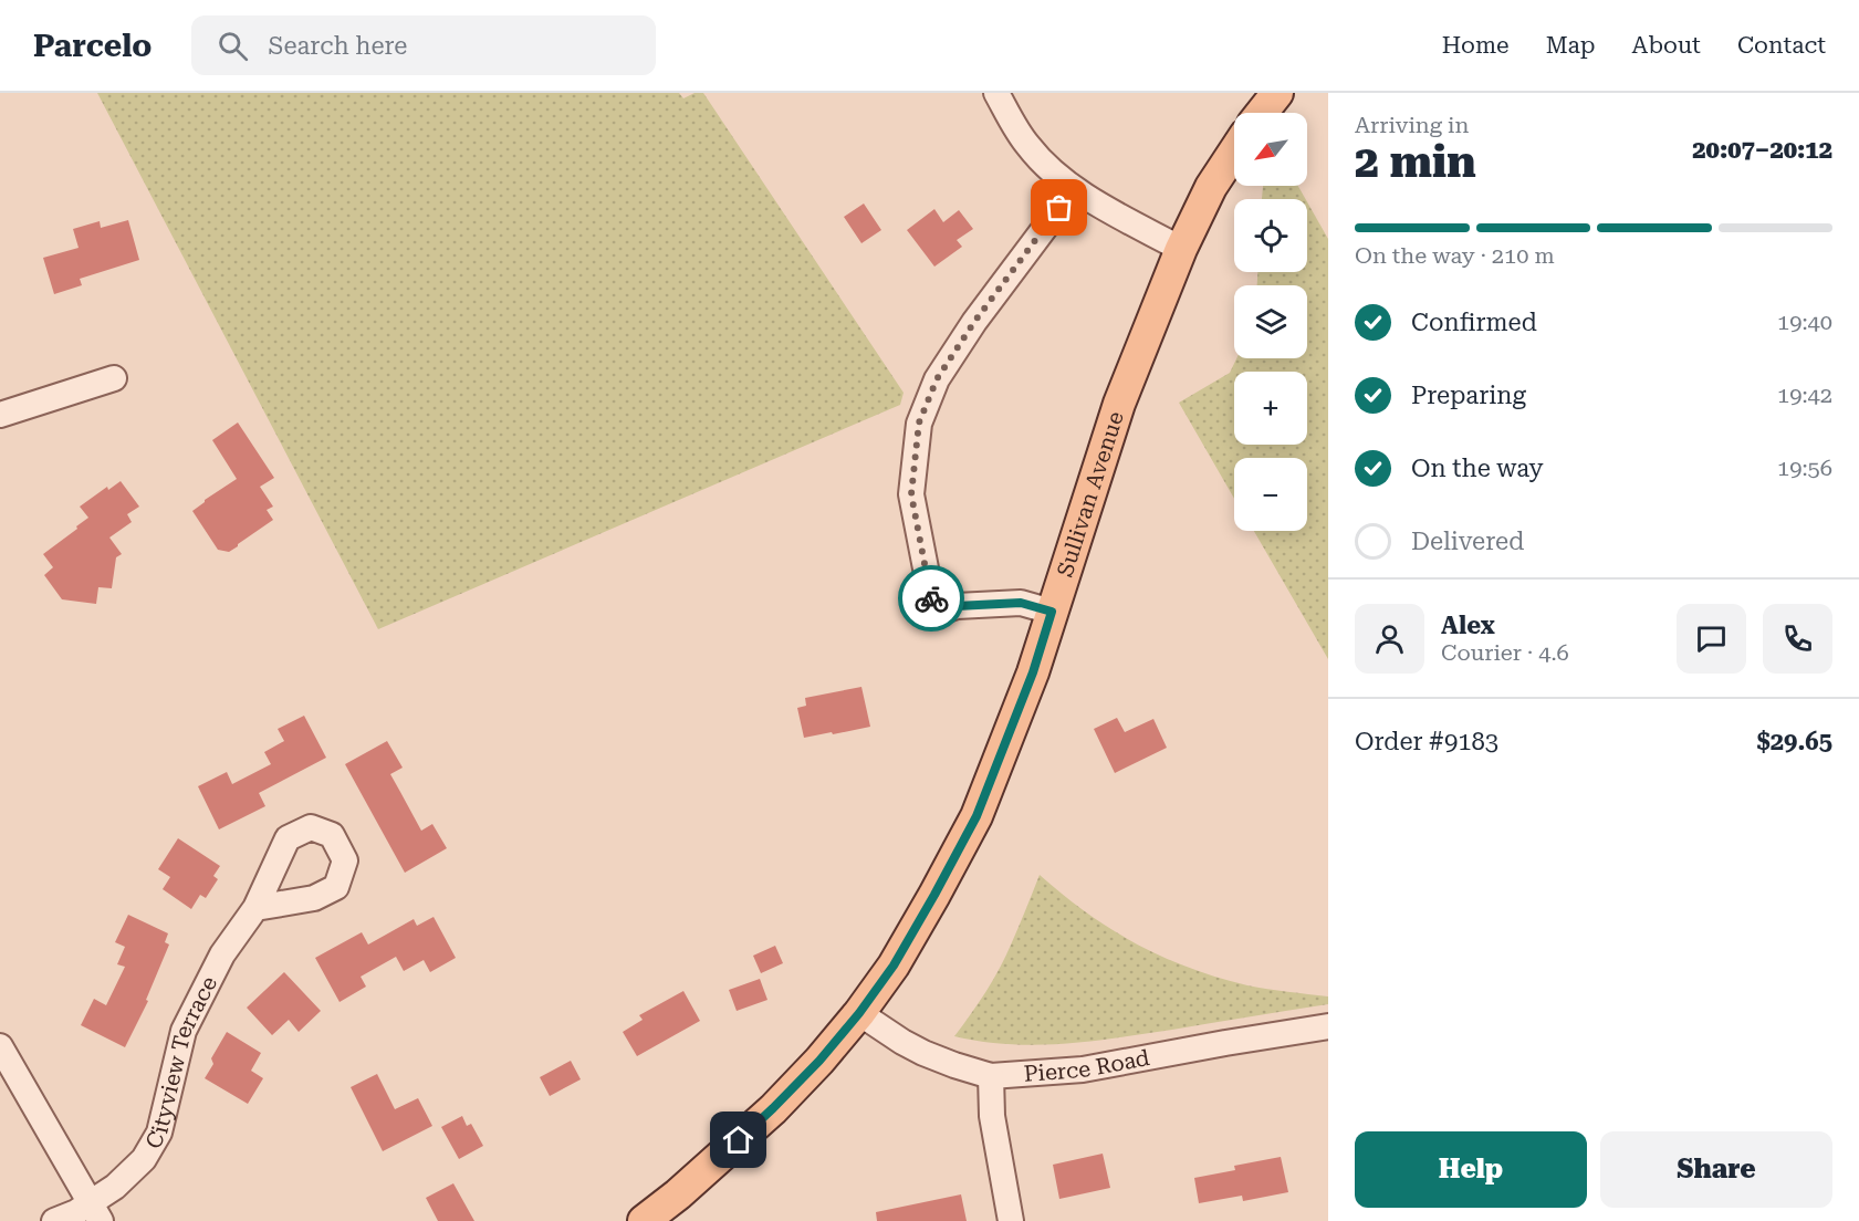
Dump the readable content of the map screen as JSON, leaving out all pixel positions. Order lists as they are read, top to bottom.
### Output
{
  "streets": {
    "main road": ["Sullivan Avenue"],
    "street": ["Cityview Terrace", "Pierce Road"]
  },
  "crossings": [
    ["Sullivan Avenue", "Pierce Road"]
  ],
  "north": "bottom left",
  "page": {
    "header": "Parcelo",
    "search": "Search here",
    "nav": [
      "Home",
      "Map",
      "About",
      "Contact"
    ],
    "heading": ["2 min", "Arriving in", "20:07–20:12"],
    "panel": [
      "Alex",
      "Courier · 4.6",
      "Order #9183",
      "$29.65"
    ],
    "map_buttons": ["+", "−"],
    "bar": "On the way · 210 m",
    "list": [
      ["Confirmed", "19:40"],
      ["Preparing", "19:42"],
      ["On the way", "19:56"],
      "Delivered"
    ],
    "buttons": ["Help", "Share"]
  }
}
